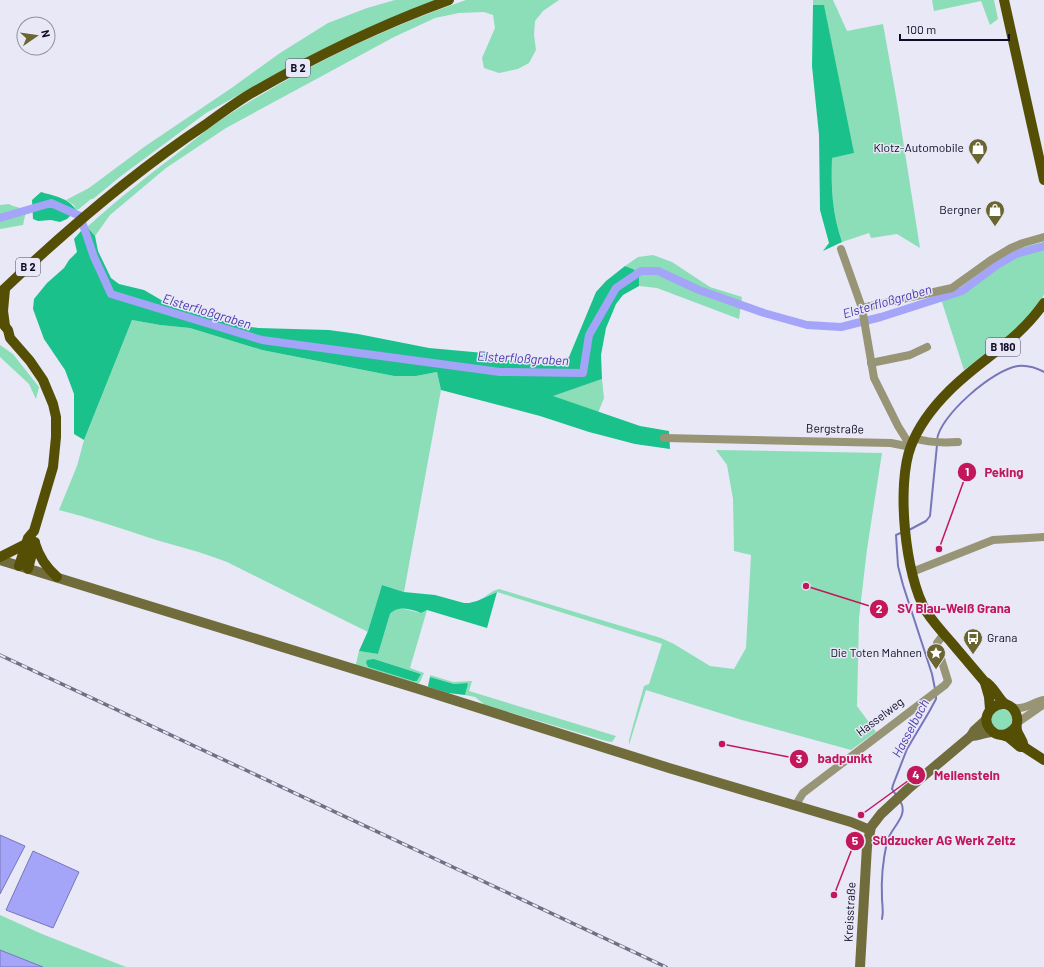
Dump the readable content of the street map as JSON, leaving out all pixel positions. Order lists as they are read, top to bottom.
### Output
{
  "streets": {
    "main road": ["B 2", "B 180", "Kreisstraße"],
    "street": ["Bergstraße", "Hasselweg"]
  },
  "crossings": [
    ["B 180", "Bergstraße"],
    ["B 180", "Hasselweg"],
    ["B 180", "Kreisstraße"]
  ],
  "water": ["Elsterfloßgraben", "Hasselbach"],
  "places": {
    "shop": ["Klotz-Automobile", "Bergner"],
    "other": [
      "Peking",
      "SV Blau-Weiß Grana",
      "badpunkt",
      "Meilenstein",
      "Südzucker AG Werk Zeitz"
    ],
    "bus stop": ["Grana"],
    "place": ["Die Toten Mahnen"]
  },
  "scale_bar": "100 m",
  "north": "right"
}
